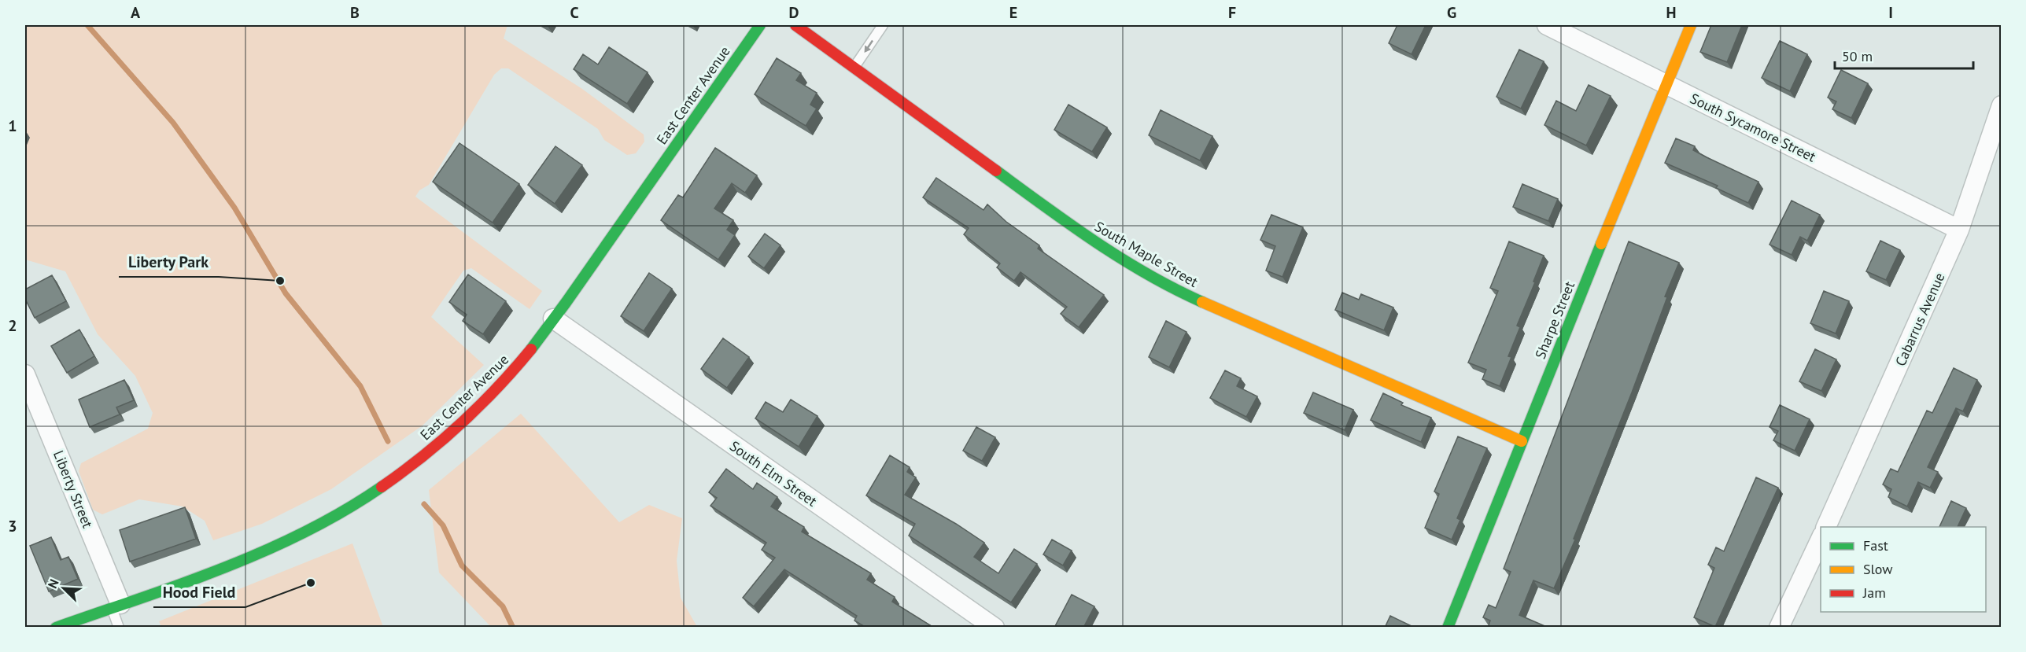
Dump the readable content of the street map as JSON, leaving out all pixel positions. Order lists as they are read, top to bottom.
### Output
{
  "streets": {
    "street": [
      "East Center Avenue",
      "South Sycamore Street",
      "South Maple Street",
      "Cabarrus Avenue",
      "Sharpe Street",
      "South Elm Street",
      "Liberty Street"
    ]
  },
  "crossings": [
    ["East Center Avenue", "South Elm Street"],
    ["East Center Avenue", "Liberty Street"],
    ["South Sycamore Street", "Cabarrus Avenue"],
    ["South Sycamore Street", "Sharpe Street"],
    ["South Maple Street", "Sharpe Street"]
  ],
  "places": ["Liberty Park", "Hood Field"],
  "legend": ["Fast", "Slow", "Jam"],
  "scale_bar": "50 m",
  "north": "top left",
  "grid": {
    "columns": [
      "A",
      "B",
      "C",
      "D",
      "E",
      "F",
      "G",
      "H",
      "I"
    ],
    "rows": ["1", "2", "3"]
  }
}
